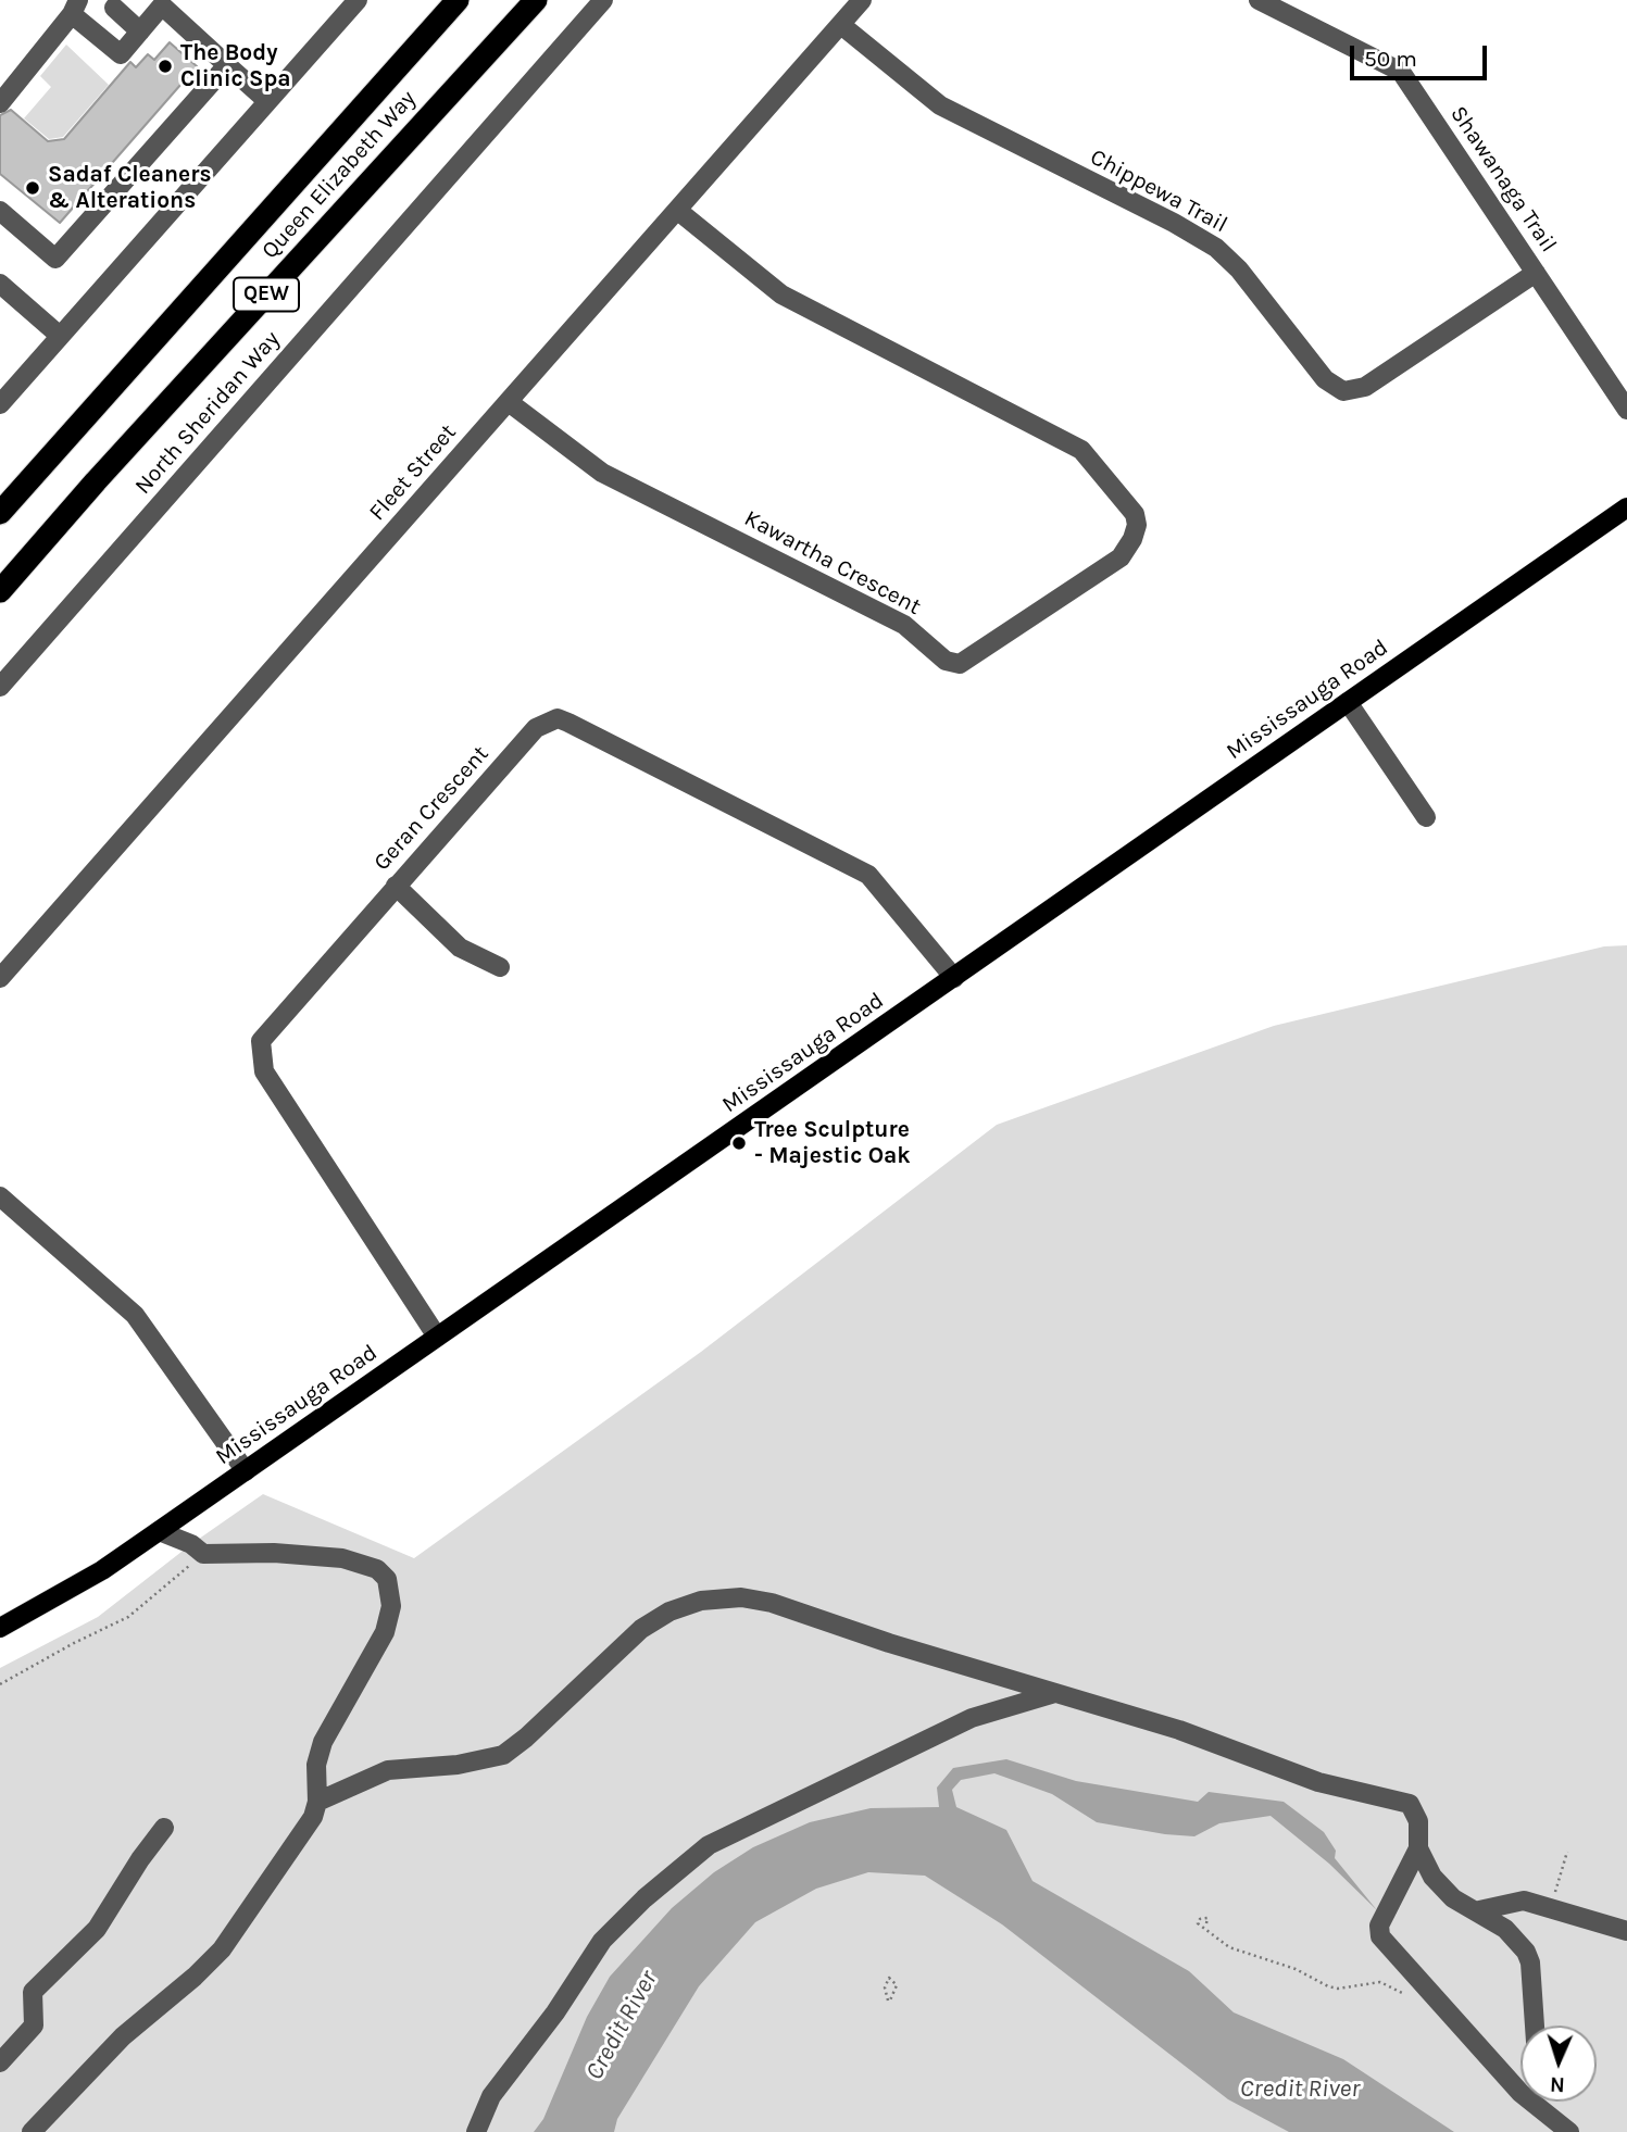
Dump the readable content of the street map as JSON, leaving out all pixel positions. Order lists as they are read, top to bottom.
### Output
{
  "streets": {
    "highway": ["Queen Elizabeth Way", "QEW"],
    "main road": ["Mississauga Road"],
    "street": [
      "Shawanaga Trail",
      "Chippewa Trail",
      "North Sheridan Way",
      "Fleet Street",
      "Kawartha Crescent",
      "Geran Crescent"
    ]
  },
  "crossings": [
    ["Shawanaga Trail", "Chippewa Trail"],
    ["Chippewa Trail", "Fleet Street"],
    ["Fleet Street", "Kawartha Crescent"],
    ["Mississauga Road", "Geran Crescent"]
  ],
  "water": ["Credit River"],
  "places": ["The Body Clinic Spa", "Sadaf Cleaners & Alterations", "Tree Sculpture - Majestic Oak"],
  "scale_bar": "50 m",
  "north": "bottom"
}
